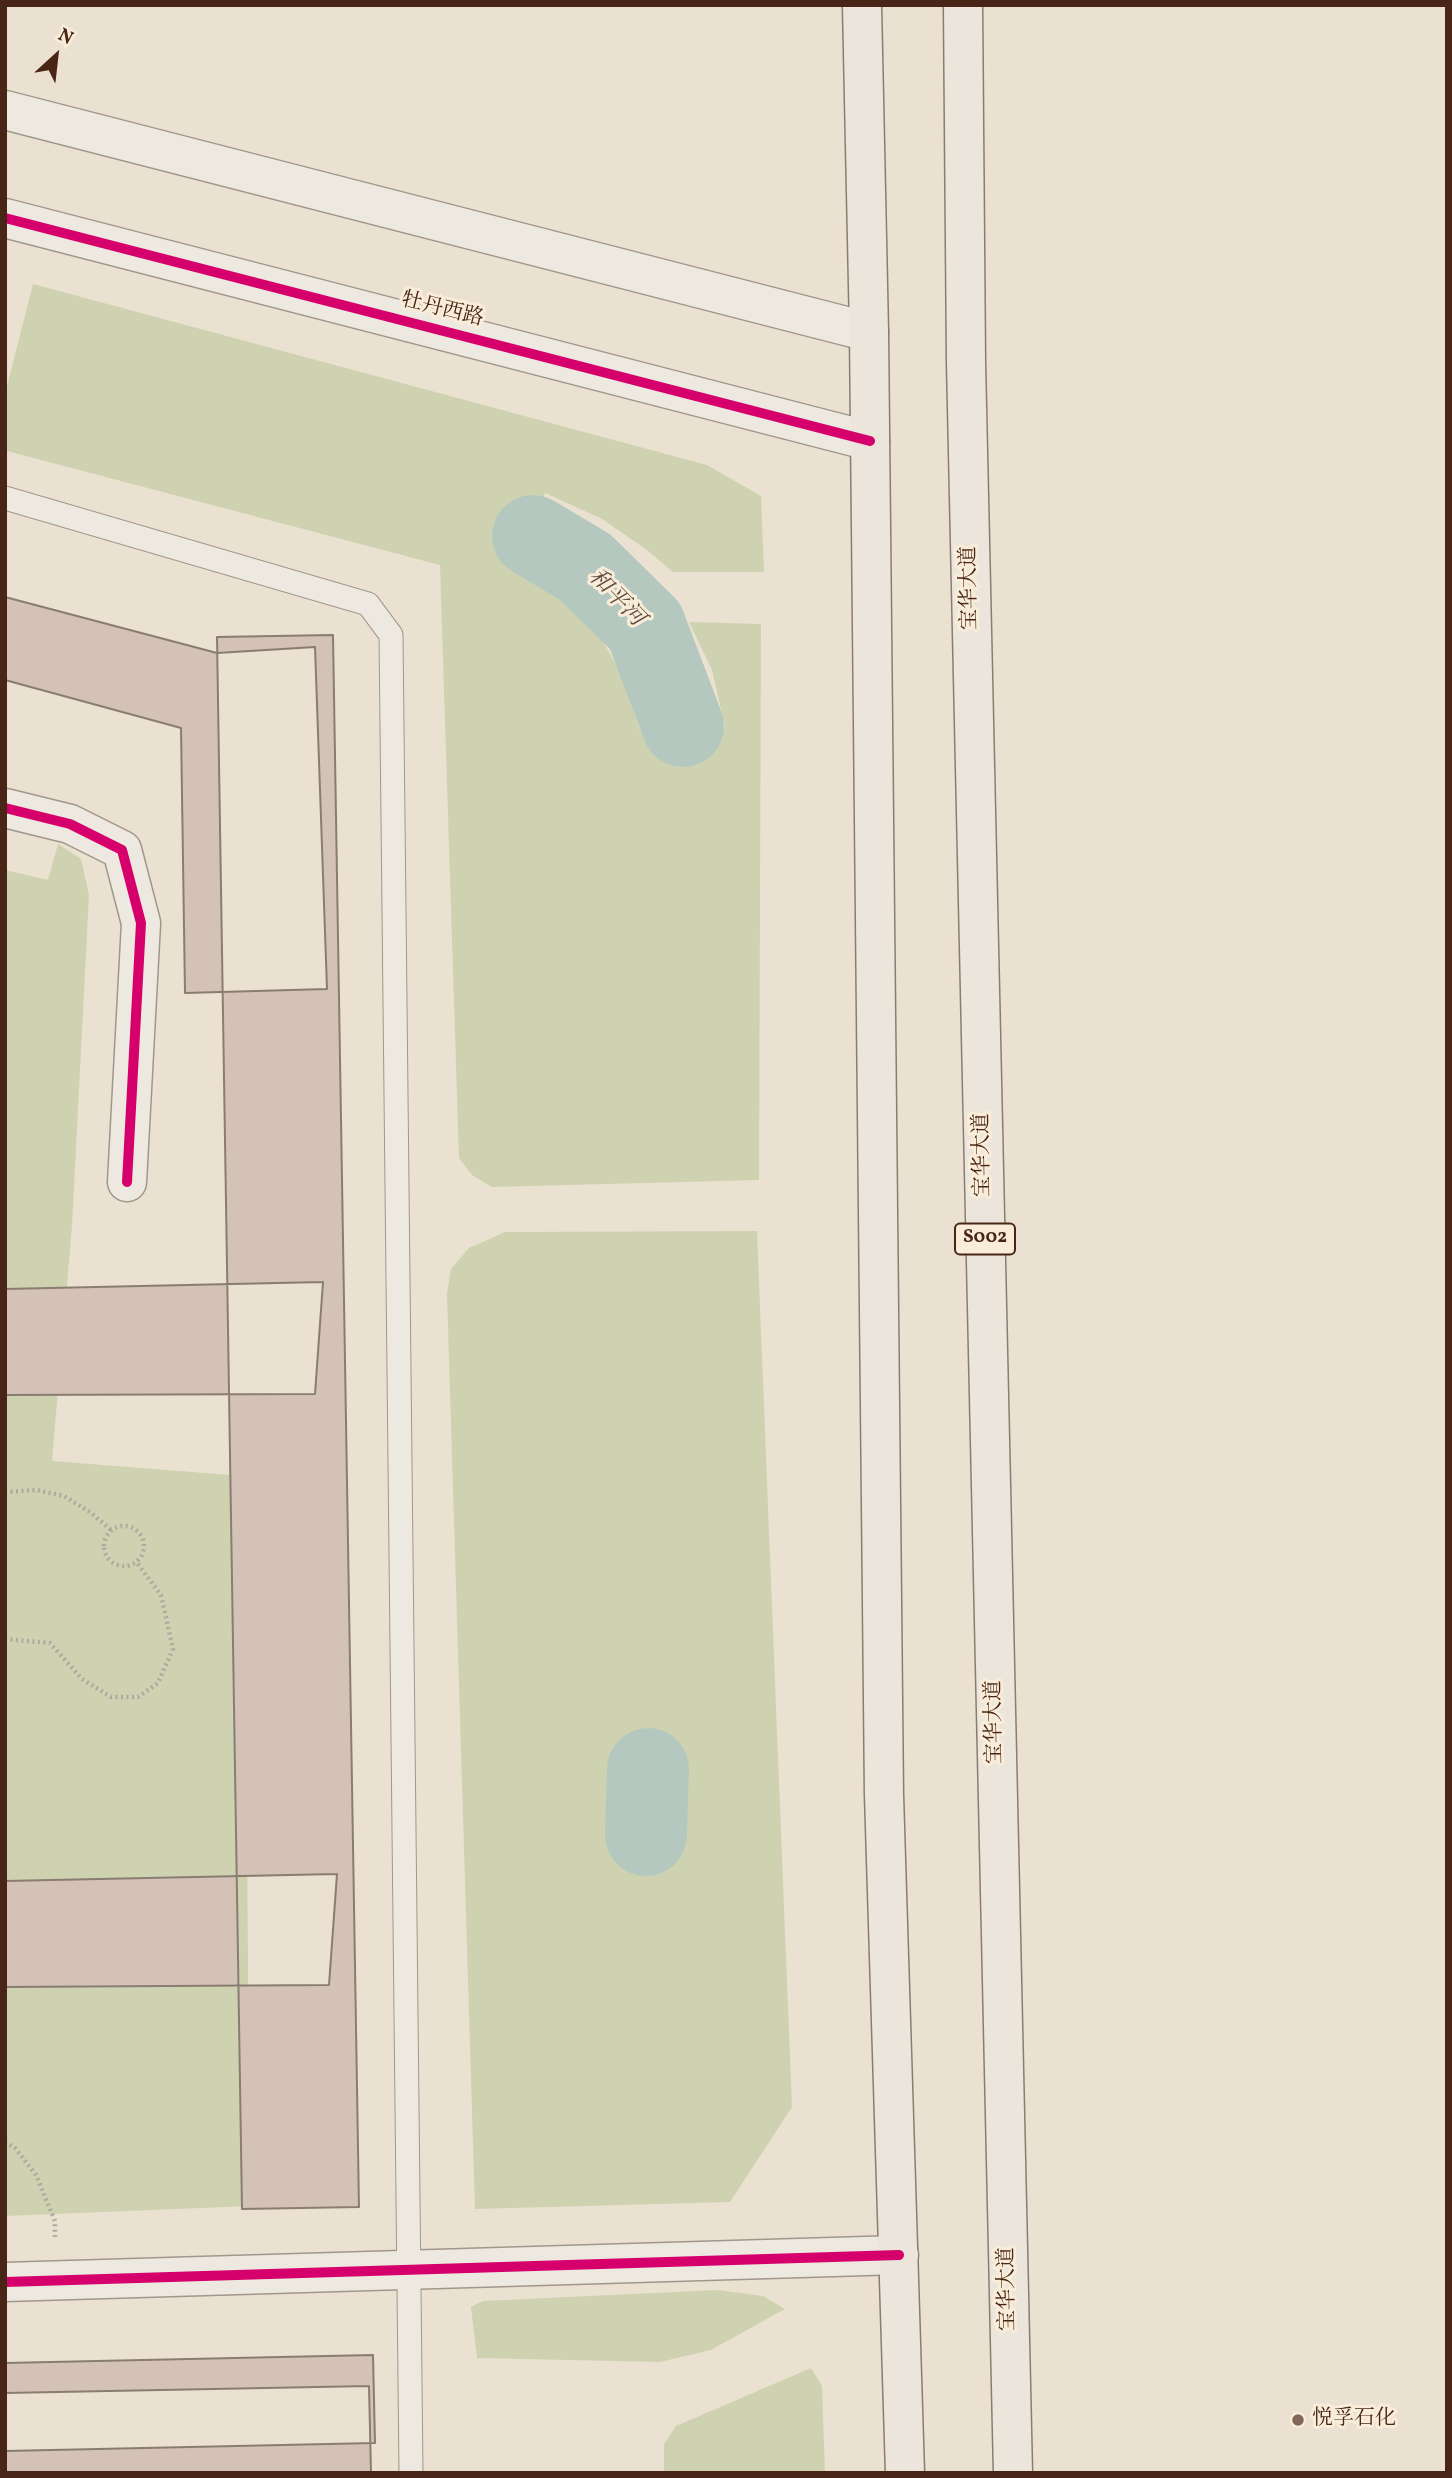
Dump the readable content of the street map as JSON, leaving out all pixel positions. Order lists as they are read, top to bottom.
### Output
{
  "streets": {
    "main road": ["宝华大道", "S002"],
    "street": ["牡丹西路"]
  },
  "water": ["和平河"],
  "places": ["悦孚石化"],
  "north": "top right"
}
